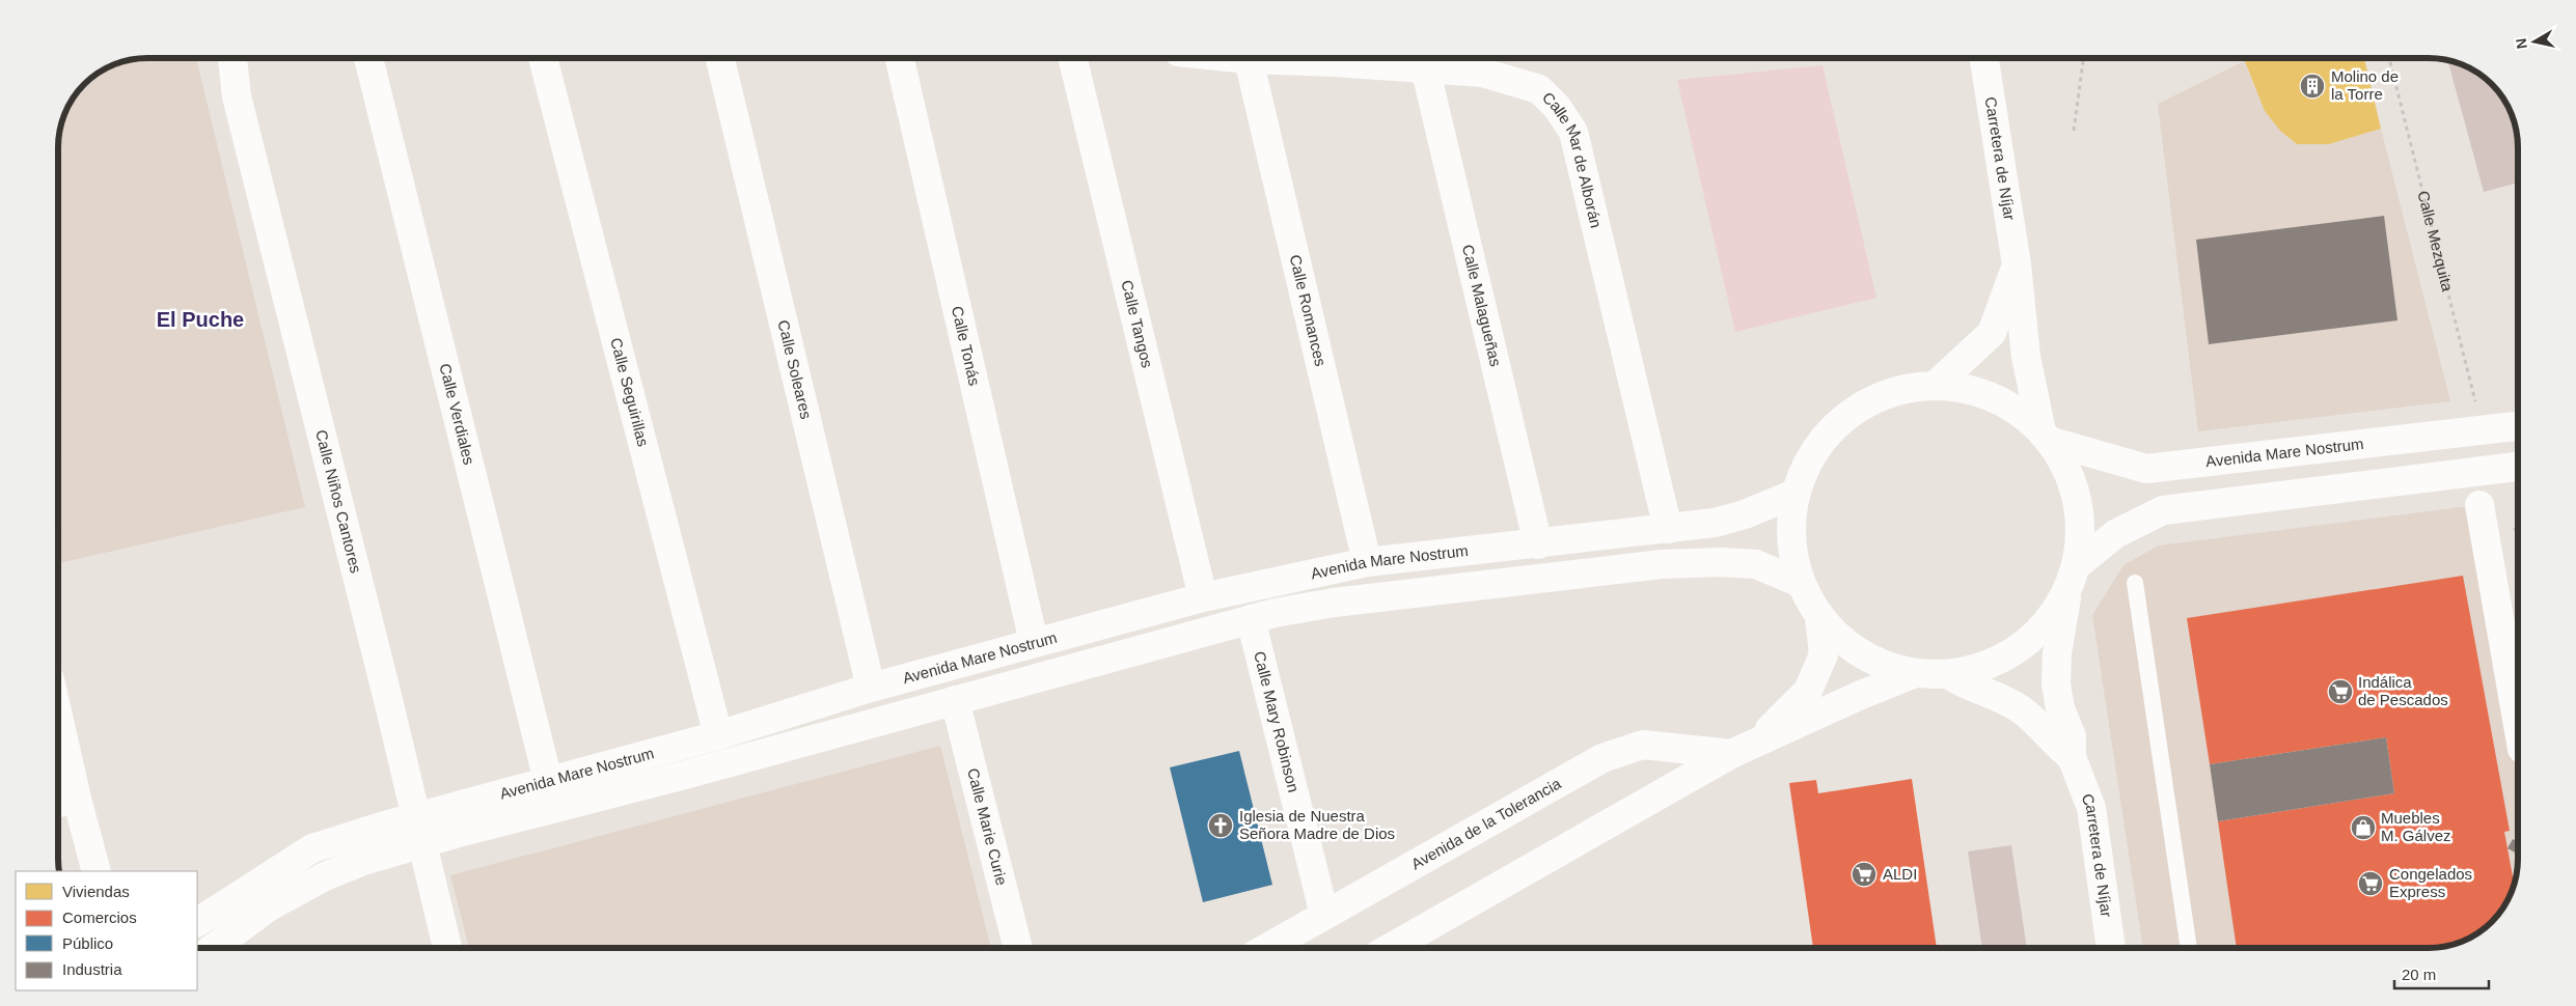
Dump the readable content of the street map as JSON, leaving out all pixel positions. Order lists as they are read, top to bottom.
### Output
{
  "streets": {
    "street": [
      "Carretera de Níjar",
      "Calle Mar de Alborán",
      "Calle Malagueñas",
      "Calle Romances",
      "Calle Tangos",
      "Calle Tonás",
      "Calle Soleares",
      "Calle Seguirillas",
      "Calle Verdiales",
      "Avenida Mare Nostrum",
      "Calle Niños Cantores",
      "Calle Mary Robinson",
      "Avenida de la Tolerancia",
      "Calle Marie Curie"
    ],
    "path": ["Calle Mezquita"]
  },
  "crossings": [
    ["Carretera de Níjar", "Avenida Mare Nostrum"],
    ["Calle Mar de Alborán", "Calle Malagueñas"],
    ["Calle Mar de Alborán", "Calle Romances"],
    ["Calle Mar de Alborán", "Avenida Mare Nostrum"],
    ["Calle Mezquita", "Avenida Mare Nostrum"],
    ["Calle Malagueñas", "Avenida Mare Nostrum"],
    ["Calle Romances", "Avenida Mare Nostrum"],
    ["Calle Tangos", "Avenida Mare Nostrum"],
    ["Calle Tonás", "Avenida Mare Nostrum"],
    ["Calle Soleares", "Avenida Mare Nostrum"],
    ["Calle Seguirillas", "Avenida Mare Nostrum"],
    ["Calle Verdiales", "Avenida Mare Nostrum"],
    ["Avenida Mare Nostrum", "Calle Niños Cantores"],
    ["Avenida Mare Nostrum", "Calle Mary Robinson"],
    ["Avenida Mare Nostrum", "Calle Marie Curie"],
    ["Calle Mary Robinson", "Avenida de la Tolerancia"]
  ],
  "districts": ["El Puche"],
  "places": {
    "building": ["Molino de la Torre"],
    "supermarket": ["Indálica de Pescados", "ALDI", "Congelados Express"],
    "church": ["Iglesia de Nuestra Señora Madre de Dios"],
    "shop": ["Muebles M. Gálvez"]
  },
  "legend": [
    "Viviendas",
    "Comercios",
    "Público",
    "Industria"
  ],
  "scale_bar": "20 m",
  "north": "left"
}
